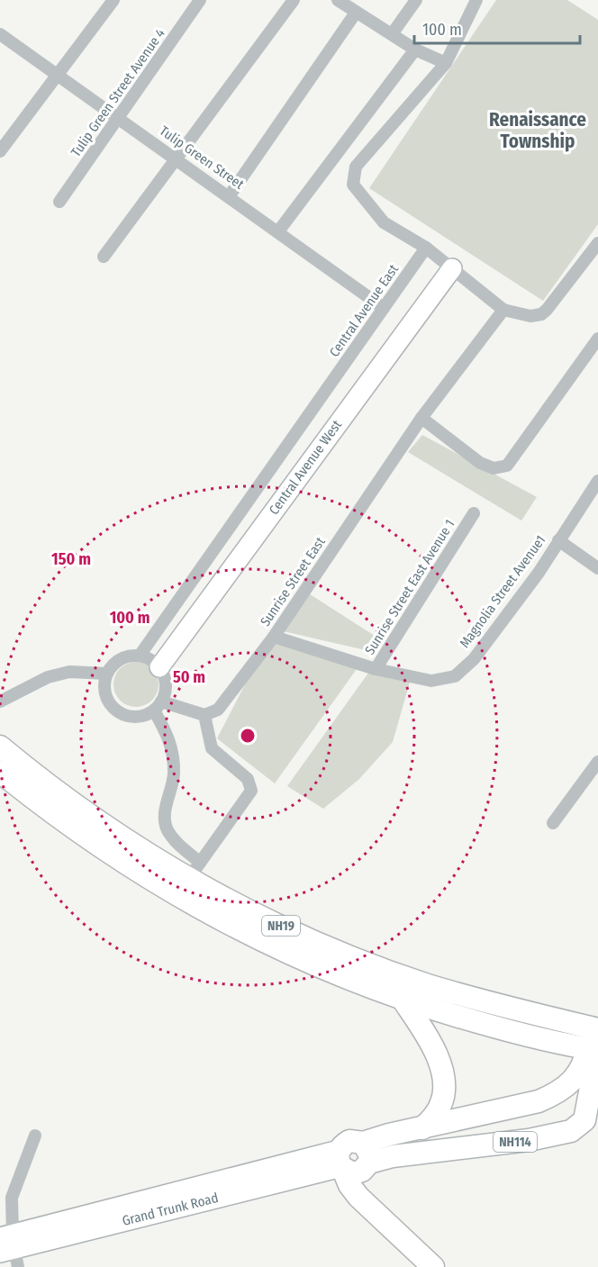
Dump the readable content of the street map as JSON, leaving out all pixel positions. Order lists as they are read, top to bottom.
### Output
{
  "streets": {
    "highway": ["NH19", "NH114"],
    "main road": ["Central Avenue West", "Grand Trunk Road"],
    "street": [
      "Tulip Green Street Avenue 4",
      "Tulip Green Street",
      "Central Avenue East",
      "Sunrise Street East",
      "Sunrise Street East Avenue 1",
      "Magnolia Street Avenue1"
    ]
  },
  "crossings": [
    ["Tulip Green Street Avenue 4", "Tulip Green Street"],
    ["Tulip Green Street", "Central Avenue East"],
    ["Central Avenue East", "Central Avenue West"],
    ["Sunrise Street East", "Sunrise Street East Avenue 1"],
    ["Sunrise Street East Avenue 1", "Magnolia Street Avenue1"],
    ["NH19", "NH114"],
    ["NH114", "Grand Trunk Road"]
  ],
  "districts": ["Renaissance Township"],
  "scale_bar": "100 m",
  "rings": ["150 m", "100 m", "50 m"]
}
